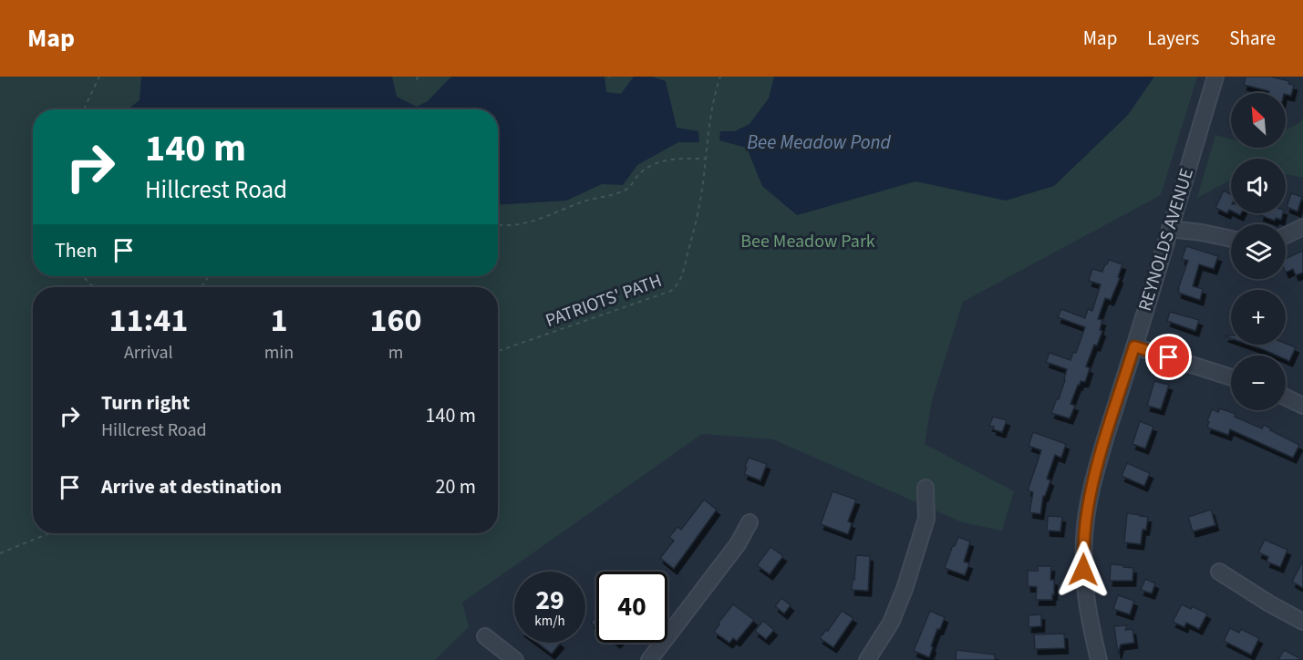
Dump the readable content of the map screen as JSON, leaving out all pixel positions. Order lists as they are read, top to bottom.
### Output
{
  "streets": {
    "street": ["REYNOLDS AVENUE"],
    "path": ["PATRIOTS' PATH"]
  },
  "water": ["Bee Meadow Pond"],
  "parks": ["Bee Meadow Park"],
  "north": "top left",
  "page": {
    "header": "Map",
    "nav": ["Map", "Layers", "Share"],
    "map_buttons": ["+", "−"],
    "turn": ["140 m", "Hillcrest Road"],
    "then": "Then",
    "eta": [
      "11:41",
      "Arrival",
      "1",
      "min",
      "160",
      "m"
    ],
    "list": [
      {
        "name": "Turn right",
        "note": "Hillcrest Road",
        "value": "140 m"
      },
      {
        "name": "Arrive at destination",
        "value": "20 m"
      }
    ],
    "speed": "29 km/h",
    "limit": "40"
  }
}
